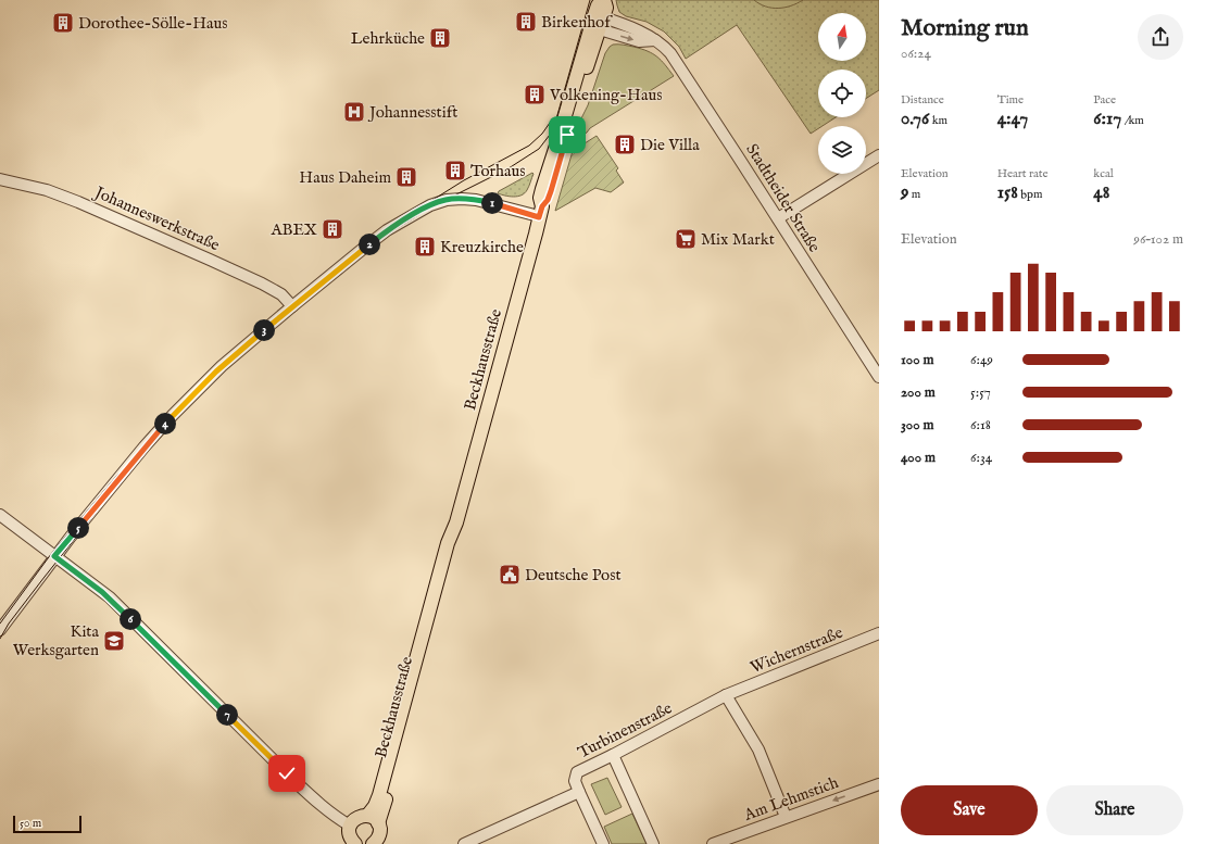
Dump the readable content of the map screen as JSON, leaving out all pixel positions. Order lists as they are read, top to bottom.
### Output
{
  "streets": {
    "main road": ["Beckhausstraße"],
    "street": [
      "Stadtheider Straße",
      "Johanneswerkstraße",
      "Wichernstraße",
      "Turbinenstraße",
      "Am Lehmstich"
    ]
  },
  "crossings": [
    ["Stadtheider Straße", "Beckhausstraße"],
    ["Wichernstraße", "Turbinenstraße"]
  ],
  "one_way": ["Am Lehmstich"],
  "places": {
    "building": [
      "Birkenhof",
      "Dorothee-Sölle-Haus",
      "Lehrküche",
      "Volkening-Haus",
      "Die Villa",
      "Torhaus",
      "Haus Daheim",
      "ABEX",
      "Kreuzkirche"
    ],
    "hospital": ["Johannesstift"],
    "supermarket": ["Mix Markt"],
    "public building": ["Deutsche Post"],
    "school or university": ["Kita Werksgarten"]
  },
  "scale_bar": "50 m",
  "north": "top",
  "page": {
    "heading": ["Morning run", "06:24"],
    "stats": [
      ["Distance", "0.76 km"],
      ["Time", "4:47"],
      ["Pace", "6:17 /km"],
      ["Elevation", "9 m"],
      ["Heart rate", "158 bpm"],
      ["kcal", "48"]
    ],
    "pins": [
      "1",
      "2",
      "3",
      "4",
      "5",
      "6",
      "7"
    ],
    "chart": ["Elevation", "96–102 m"],
    "list": [
      {
        "name": "100 m",
        "note": "6:49"
      },
      {
        "name": "200 m",
        "note": "5:57"
      },
      {
        "name": "300 m",
        "note": "6:18"
      },
      {
        "name": "400 m",
        "note": "6:34"
      }
    ],
    "buttons": ["Save", "Share"],
    "scale": "50 m"
  }
}
